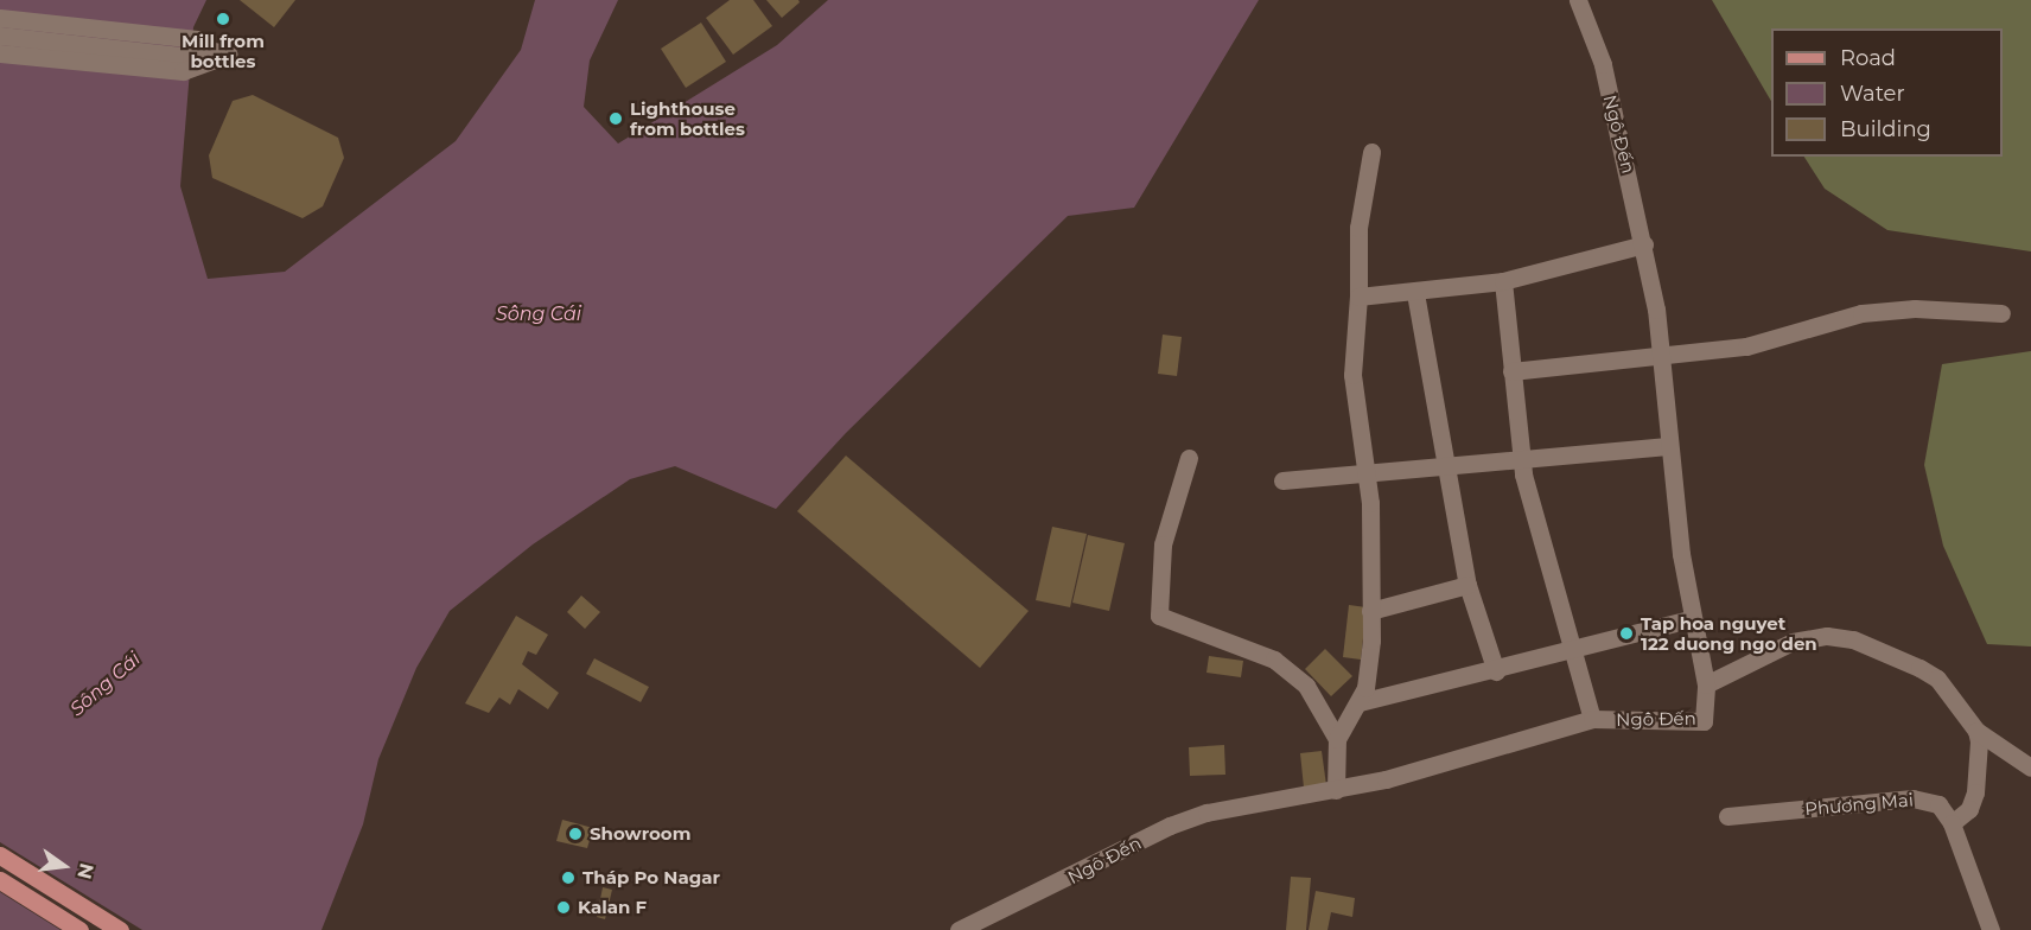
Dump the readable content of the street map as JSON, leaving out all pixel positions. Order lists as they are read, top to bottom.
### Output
{
  "streets": {
    "street": ["Ngô Đến", "Phương Mai"]
  },
  "water": ["Sông Cái"],
  "places": [
    "Mill from bottles",
    "Lighthouse from bottles",
    "Tap hoa nguyet 122 duong ngo den",
    "Showroom",
    "Tháp Po Nagar",
    "Kalan F"
  ],
  "legend": ["Road", "Water", "Building"],
  "north": "right"
}
